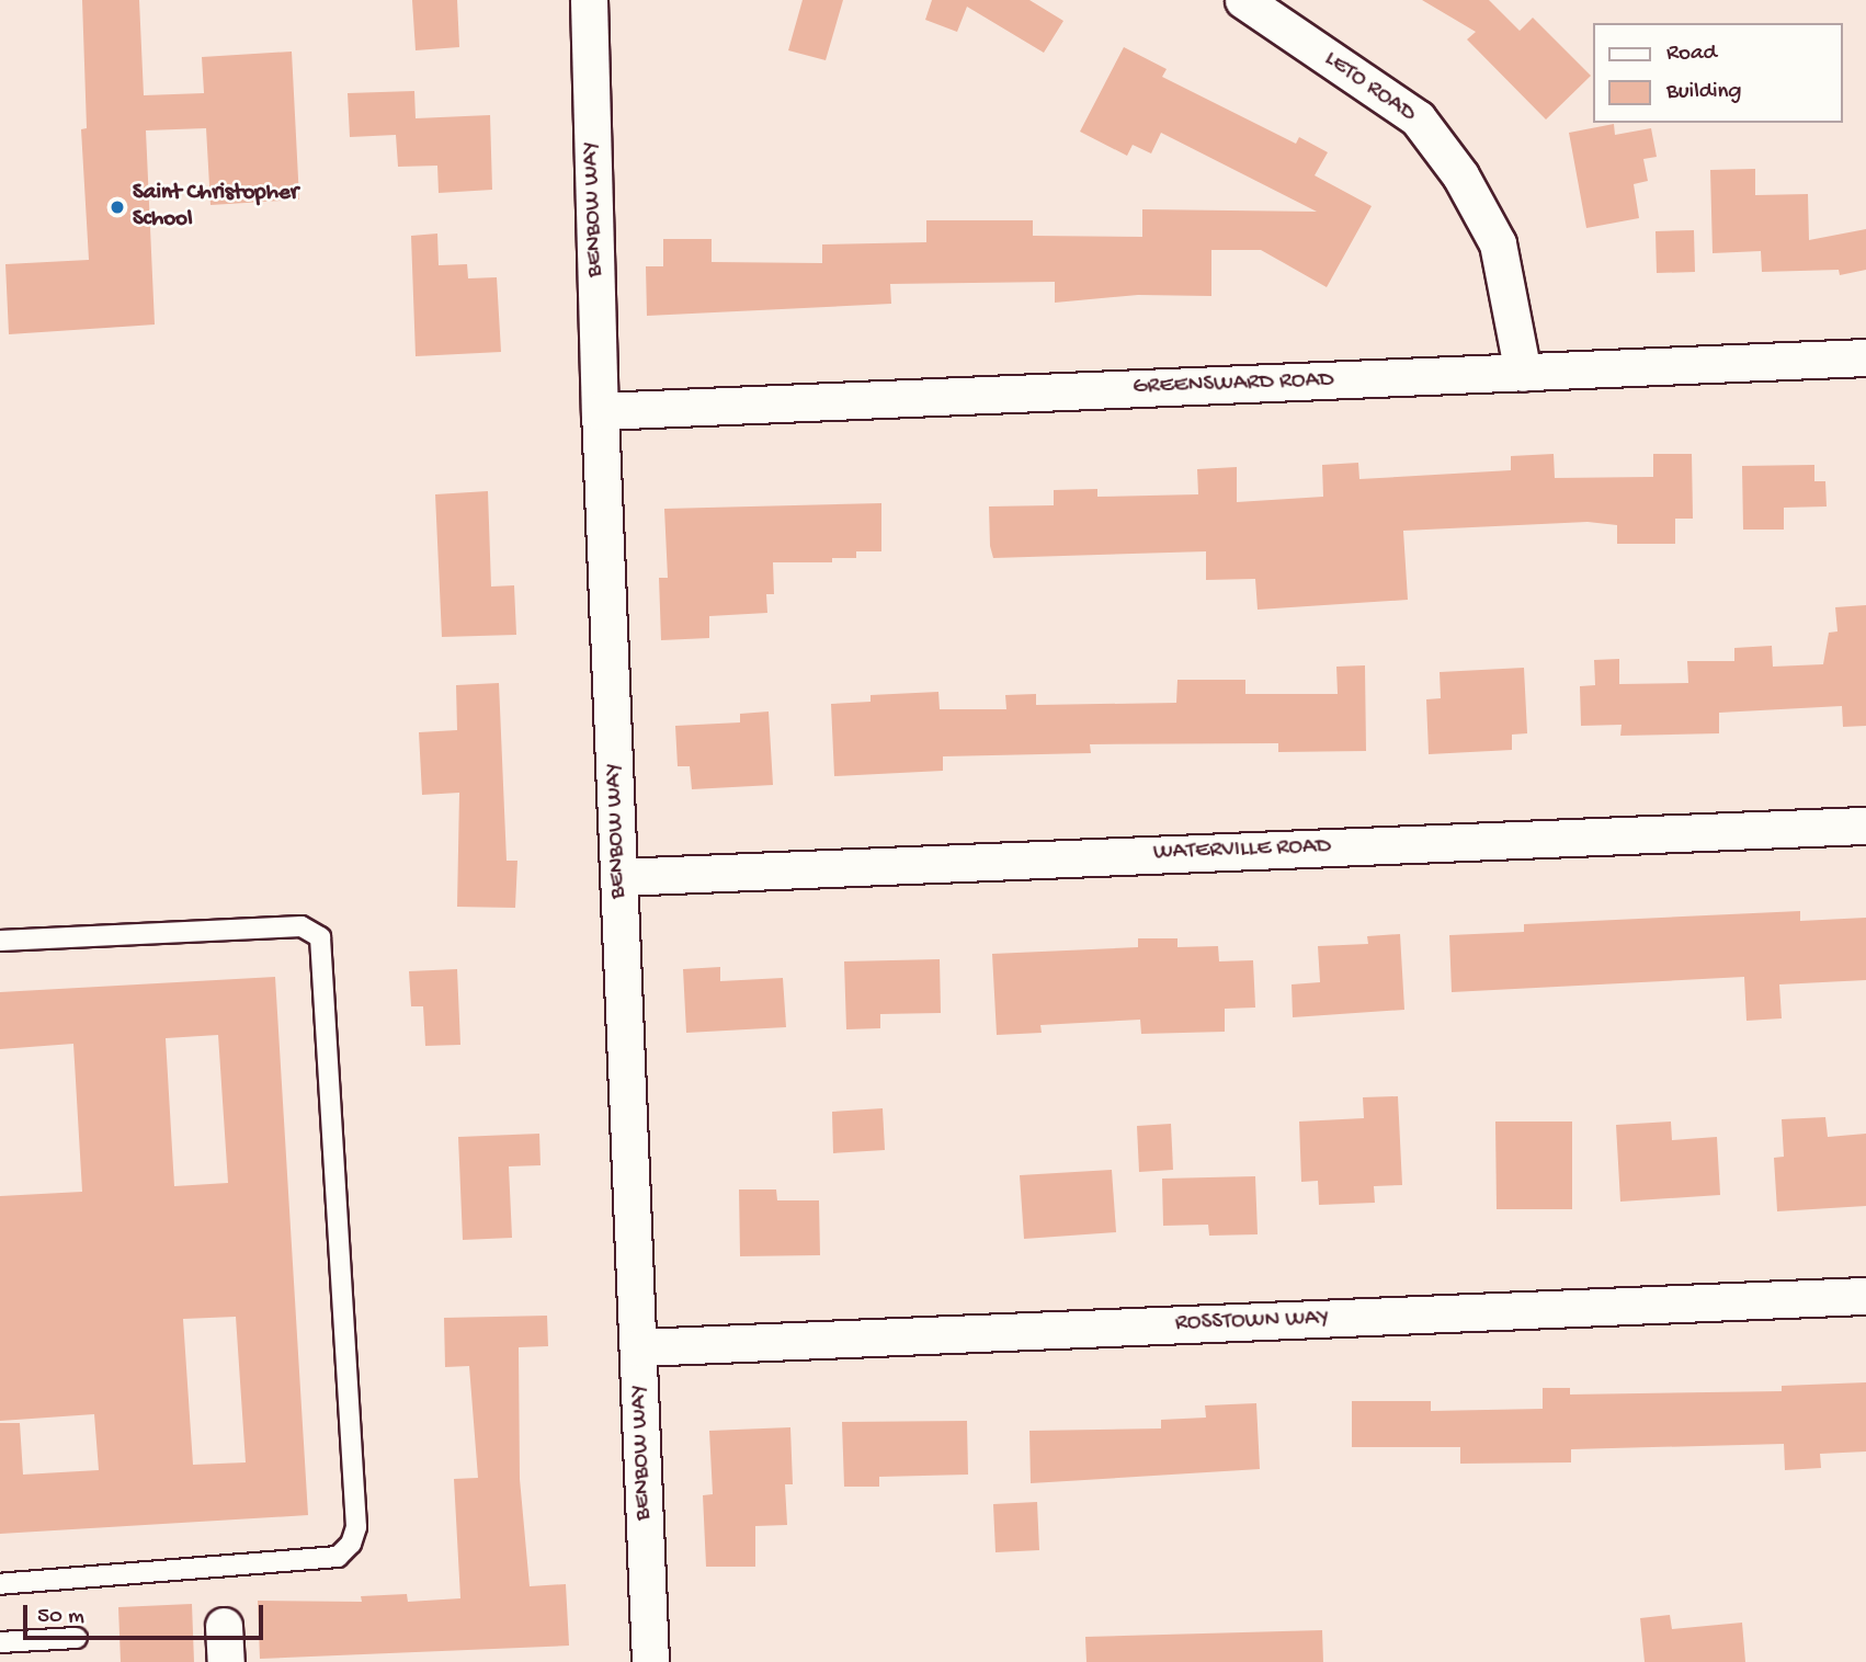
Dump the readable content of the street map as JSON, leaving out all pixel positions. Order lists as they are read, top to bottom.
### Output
{
  "streets": {
    "street": [
      "LETO ROAD",
      "BENBOW WAY",
      "GREENSWARD ROAD",
      "WATERVILLE ROAD",
      "ROSSTOWN WAY"
    ]
  },
  "crossings": [
    ["LETO ROAD", "GREENSWARD ROAD"],
    ["BENBOW WAY", "GREENSWARD ROAD"],
    ["BENBOW WAY", "WATERVILLE ROAD"],
    ["BENBOW WAY", "ROSSTOWN WAY"]
  ],
  "places": ["Saint Christopher School"],
  "legend": ["Road", "Building"],
  "scale_bar": "50 m"
}
